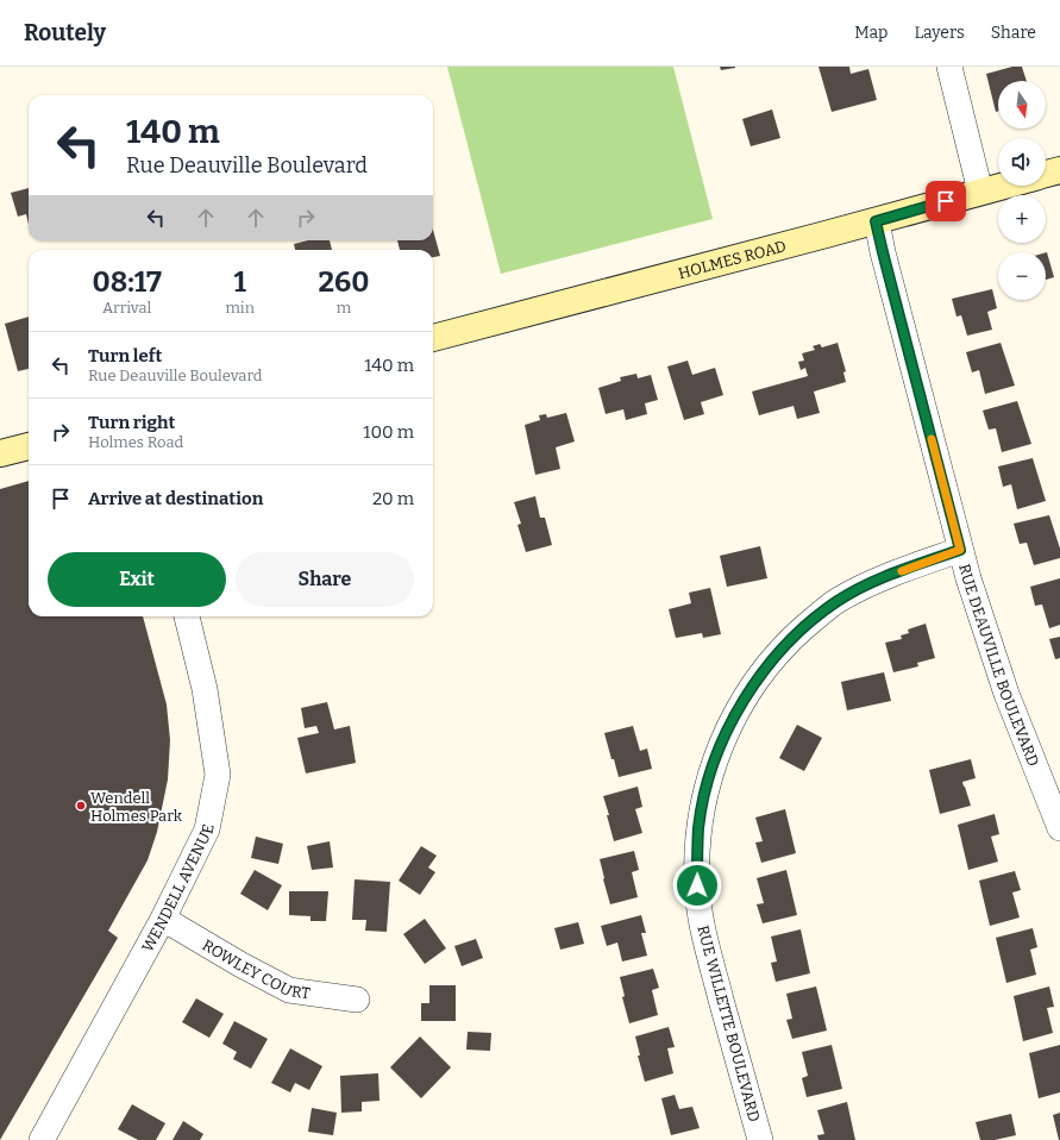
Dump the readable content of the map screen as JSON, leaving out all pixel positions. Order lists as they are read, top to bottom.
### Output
{
  "streets": {
    "main road": ["HOLMES ROAD"],
    "street": [
      "RUE DEAUVILLE BOULEVARD",
      "WENDELL AVENUE",
      "ROWLEY COURT",
      "RUE WILLETTE BOULEVARD"
    ]
  },
  "crossings": [
    ["HOLMES ROAD", "RUE DEAUVILLE BOULEVARD"],
    ["RUE DEAUVILLE BOULEVARD", "RUE WILLETTE BOULEVARD"],
    ["WENDELL AVENUE", "ROWLEY COURT"]
  ],
  "places": ["Wendell Holmes Park"],
  "north": "bottom",
  "page": {
    "header": "Routely",
    "nav": ["Map", "Layers", "Share"],
    "map_buttons": ["+", "−"],
    "turn": ["140 m", "Rue Deauville Boulevard"],
    "eta": [
      "08:17",
      "Arrival",
      "1",
      "min",
      "260",
      "m"
    ],
    "list": [
      {
        "name": "Turn left",
        "note": "Rue Deauville Boulevard",
        "value": "140 m"
      },
      {
        "name": "Turn right",
        "note": "Holmes Road",
        "value": "100 m"
      },
      {
        "name": "Arrive at destination",
        "value": "20 m"
      }
    ],
    "buttons": ["Exit", "Share"]
  }
}
